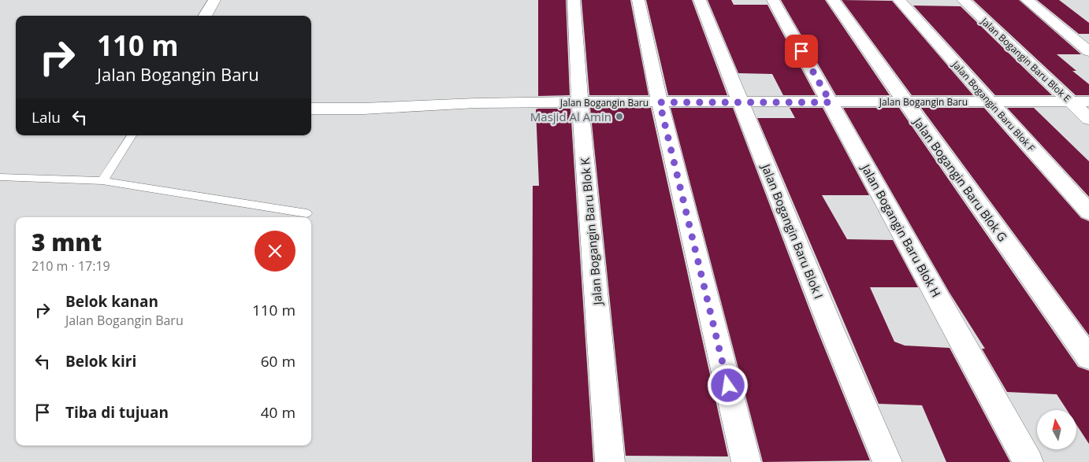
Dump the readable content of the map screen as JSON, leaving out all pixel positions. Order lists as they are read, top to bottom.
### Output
{
  "streets": {
    "street": [
      "Jalan Bogangin Baru Blok E",
      "Jalan Bogangin Baru",
      "Jalan Bogangin Baru Blok F",
      "Jalan Bogangin Baru Blok G",
      "Jalan Bogangin Baru Blok H",
      "Jalan Bogangin Baru Blok K",
      "Jalan Bogangin Baru Blok I"
    ]
  },
  "crossings": [
    ["Jalan Bogangin Baru Blok E", "Jalan Bogangin Baru"],
    ["Jalan Bogangin Baru", "Jalan Bogangin Baru Blok F"],
    ["Jalan Bogangin Baru", "Jalan Bogangin Baru Blok G"],
    ["Jalan Bogangin Baru", "Jalan Bogangin Baru Blok H"],
    ["Jalan Bogangin Baru", "Jalan Bogangin Baru Blok K"],
    ["Jalan Bogangin Baru", "Jalan Bogangin Baru Blok I"]
  ],
  "places": ["Masjid Al Amin"],
  "north": "top",
  "page": {
    "turn": ["110 m", "Jalan Bogangin Baru"],
    "then": "Lalu",
    "heading": ["3 mnt", "210 m · 17:19"],
    "list": [
      {
        "name": "Belok kanan",
        "note": "Jalan Bogangin Baru",
        "value": "110 m"
      },
      {
        "name": "Belok kiri",
        "value": "60 m"
      },
      {
        "name": "Tiba di tujuan",
        "value": "40 m"
      }
    ]
  }
}
